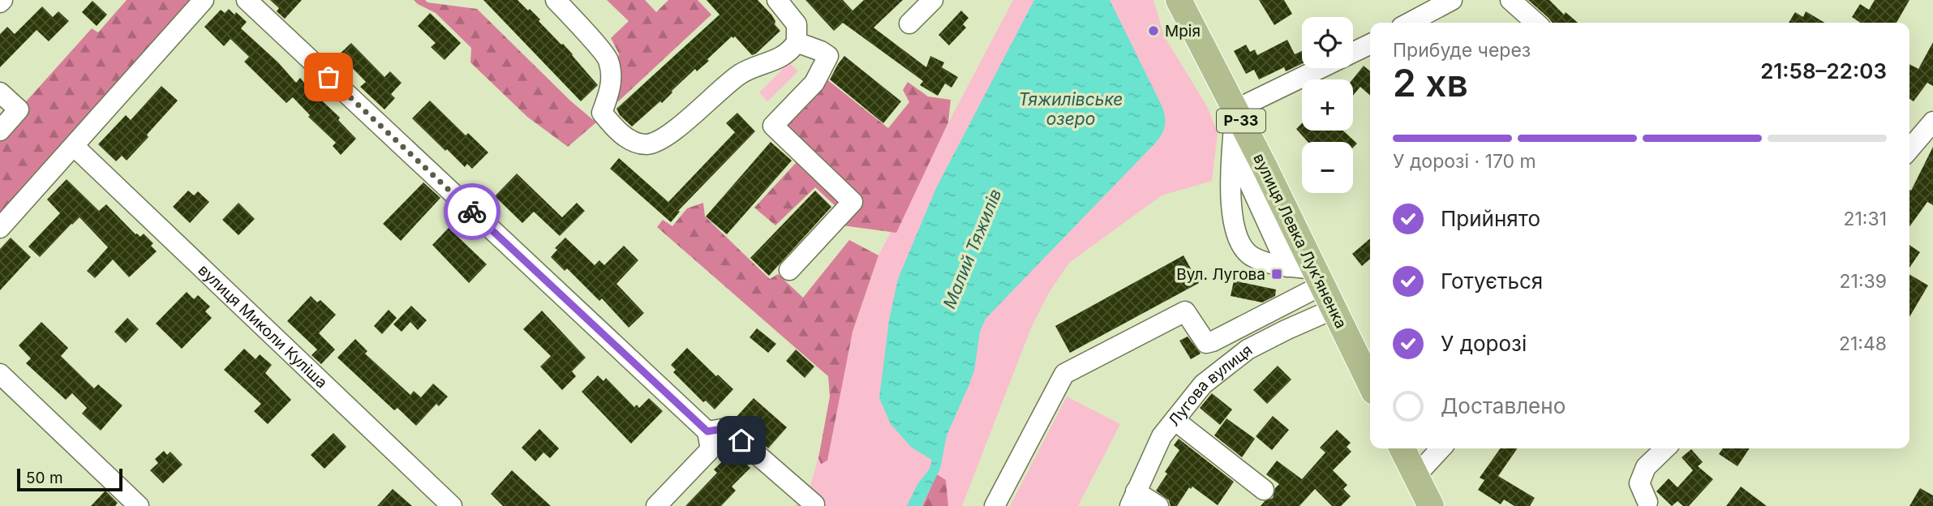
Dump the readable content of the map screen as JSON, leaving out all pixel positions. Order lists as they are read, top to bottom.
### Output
{
  "streets": {
    "main road": ["Р-33", "вулиця Левка Лукʼяненка"],
    "street": ["вулиця Миколи Куліша", "Лугова вулиця"]
  },
  "crossings": [
    ["вулиця Левка Лукʼяненка", "Лугова вулиця"]
  ],
  "water": ["Тяжилівське озеро", "Малий Тяжилів"],
  "places": {
    "other": ["Мрія"],
    "transit": ["Вул. Лугова"]
  },
  "scale_bar": "50 m",
  "page": {
    "map_buttons": ["+", "−"],
    "heading": ["2 хв", "Прибуде через", "21:58–22:03"],
    "bar": "У дорозі · 170 m",
    "list": [
      ["Прийнято", "21:31"],
      ["Готується", "21:39"],
      ["У дорозі", "21:48"],
      "Доставлено"
    ],
    "scale": "50 m"
  }
}
